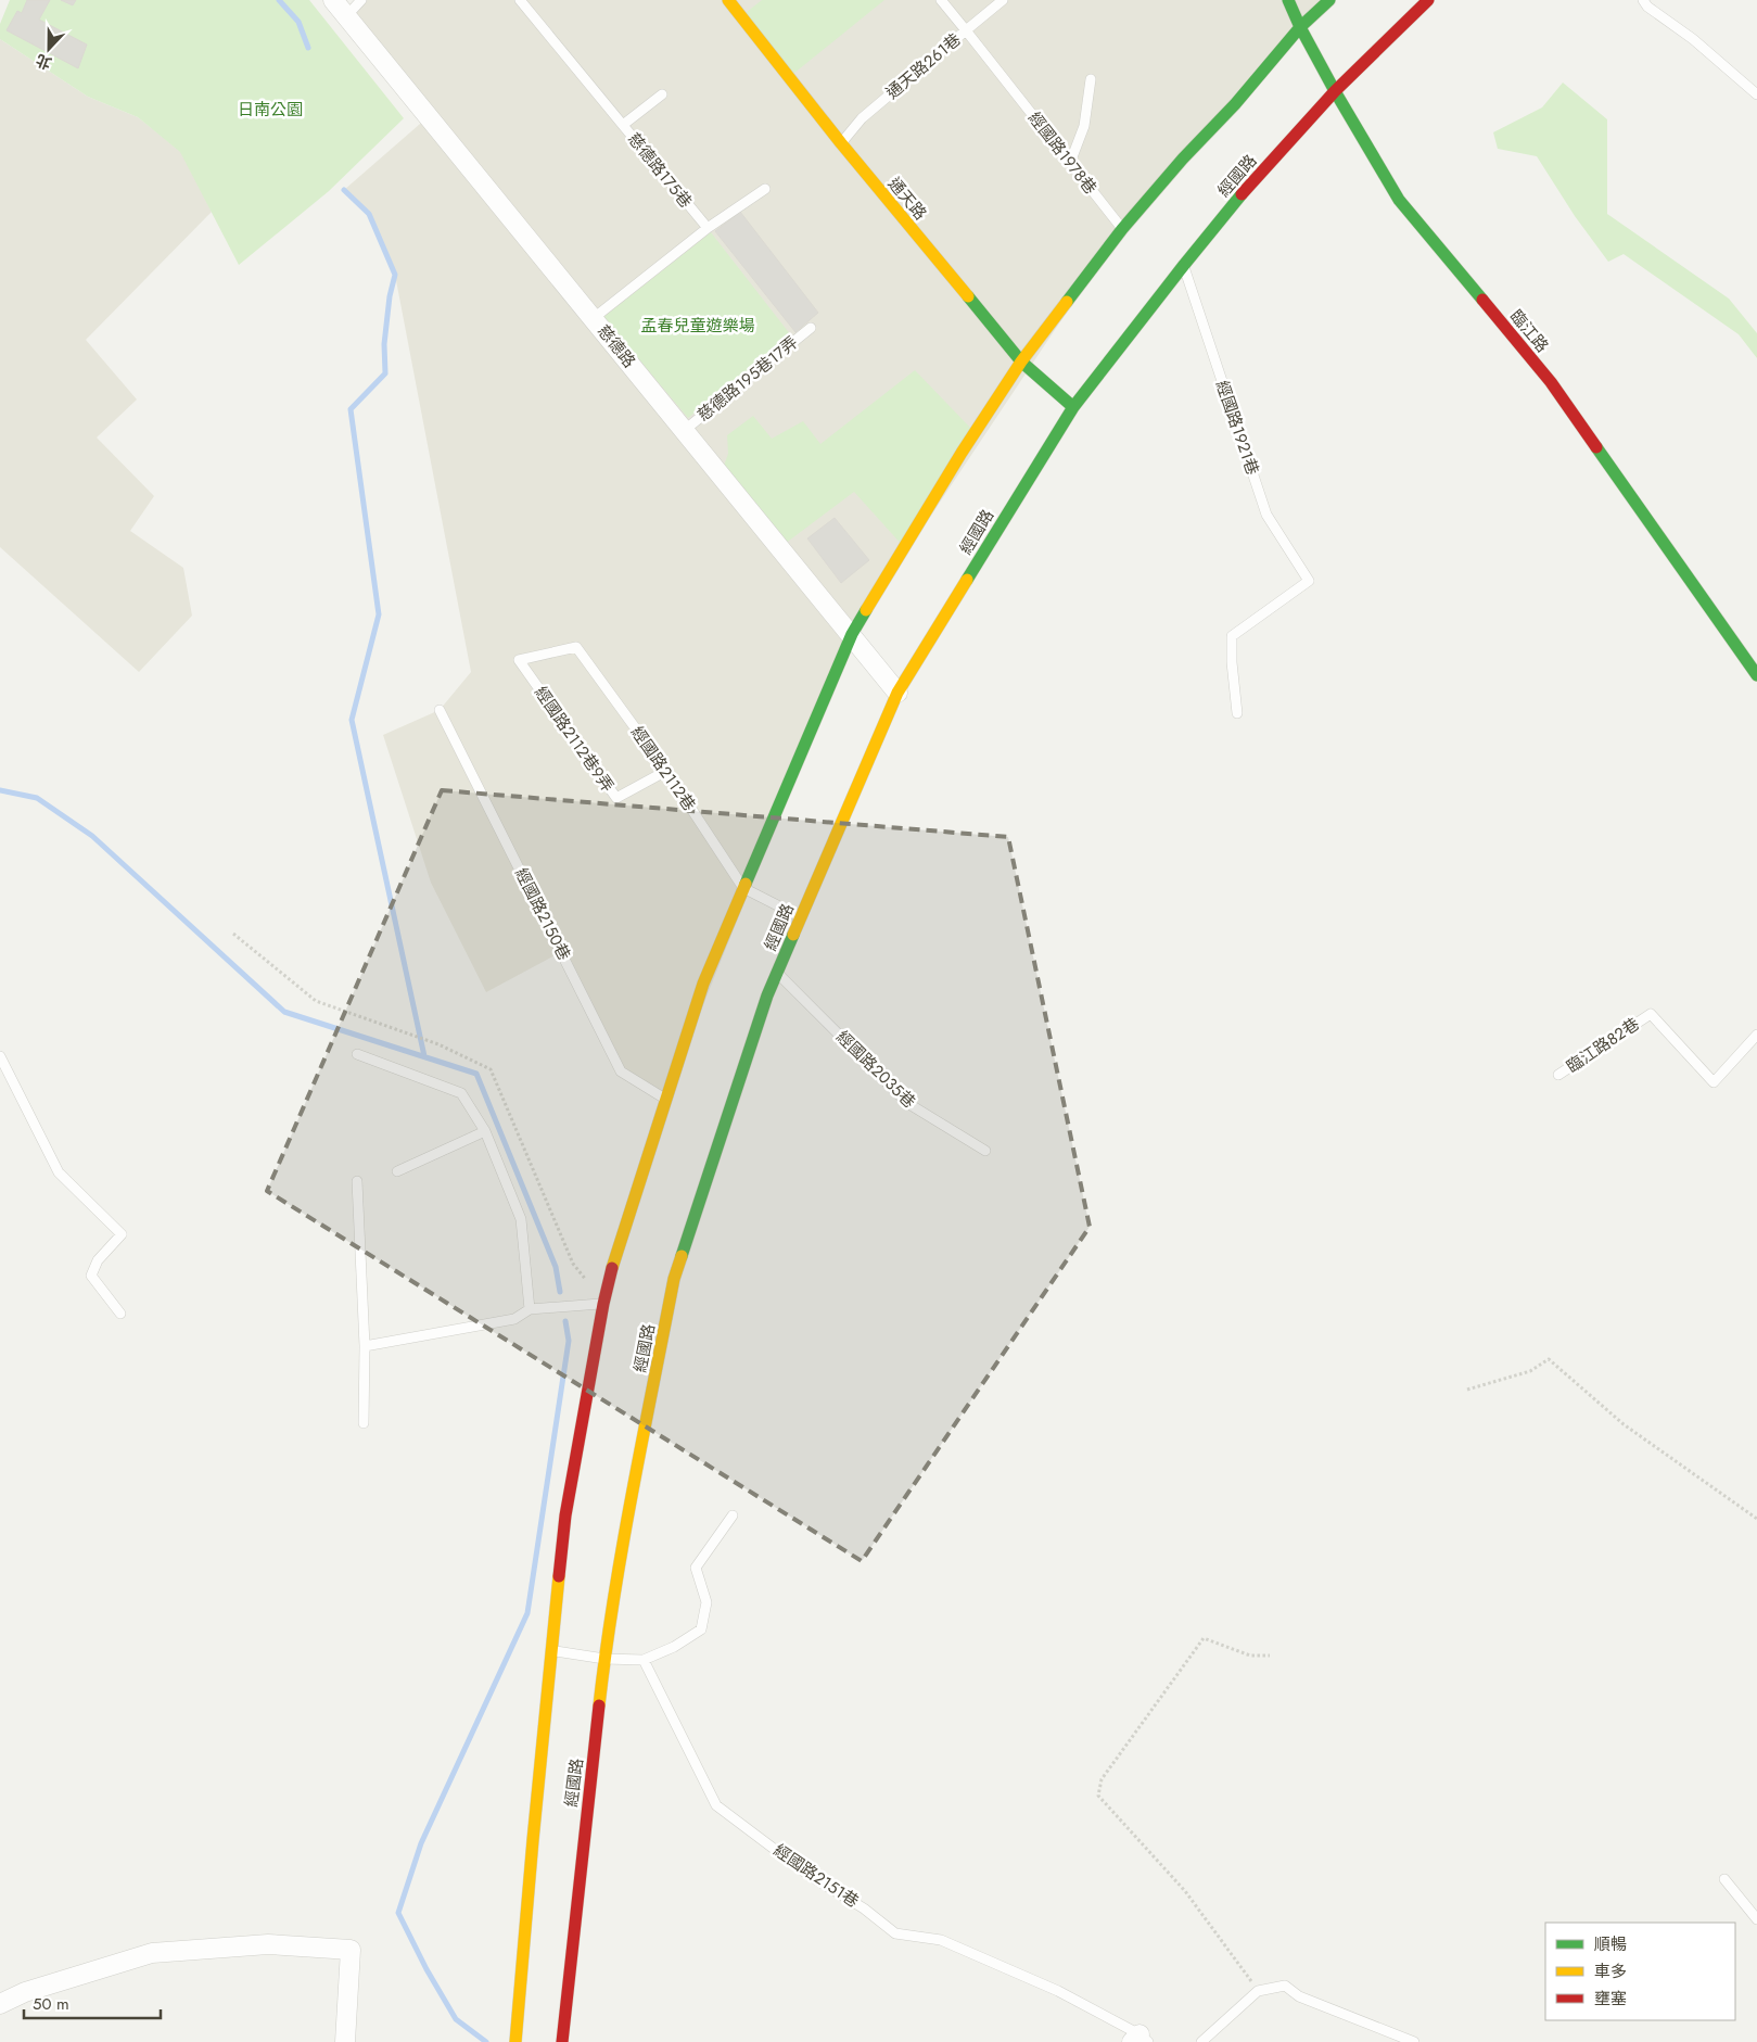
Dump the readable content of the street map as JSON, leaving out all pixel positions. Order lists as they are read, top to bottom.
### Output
{
  "streets": {
    "main road": ["經國路", "通天路", "臨江路"],
    "street": ["慈德路"],
    "lane": [
      "通天路261巷",
      "經國路1978巷",
      "慈德路175巷",
      "慈德路195巷17弄",
      "經國路1921巷",
      "經國路2112巷9弄",
      "經國路2112巷",
      "經國路2150巷",
      "臨江路82巷",
      "經國路2035巷",
      "經國路2151巷"
    ]
  },
  "crossings": [
    ["通天路261巷", "經國路1978巷"],
    ["通天路261巷", "通天路"],
    ["經國路", "通天路"],
    ["經國路", "臨江路"],
    ["經國路", "慈德路"],
    ["經國路", "經國路1921巷"],
    ["經國路", "經國路2112巷"],
    ["經國路", "經國路2035巷"],
    ["慈德路", "慈德路195巷17弄"],
    ["經國路2112巷9弄", "經國路2112巷"]
  ],
  "parks": ["日南公園", "孟春兒童遊樂場"],
  "legend": ["順暢", "車多", "壅塞"],
  "scale_bar": "50 m",
  "north": "bottom"
}
